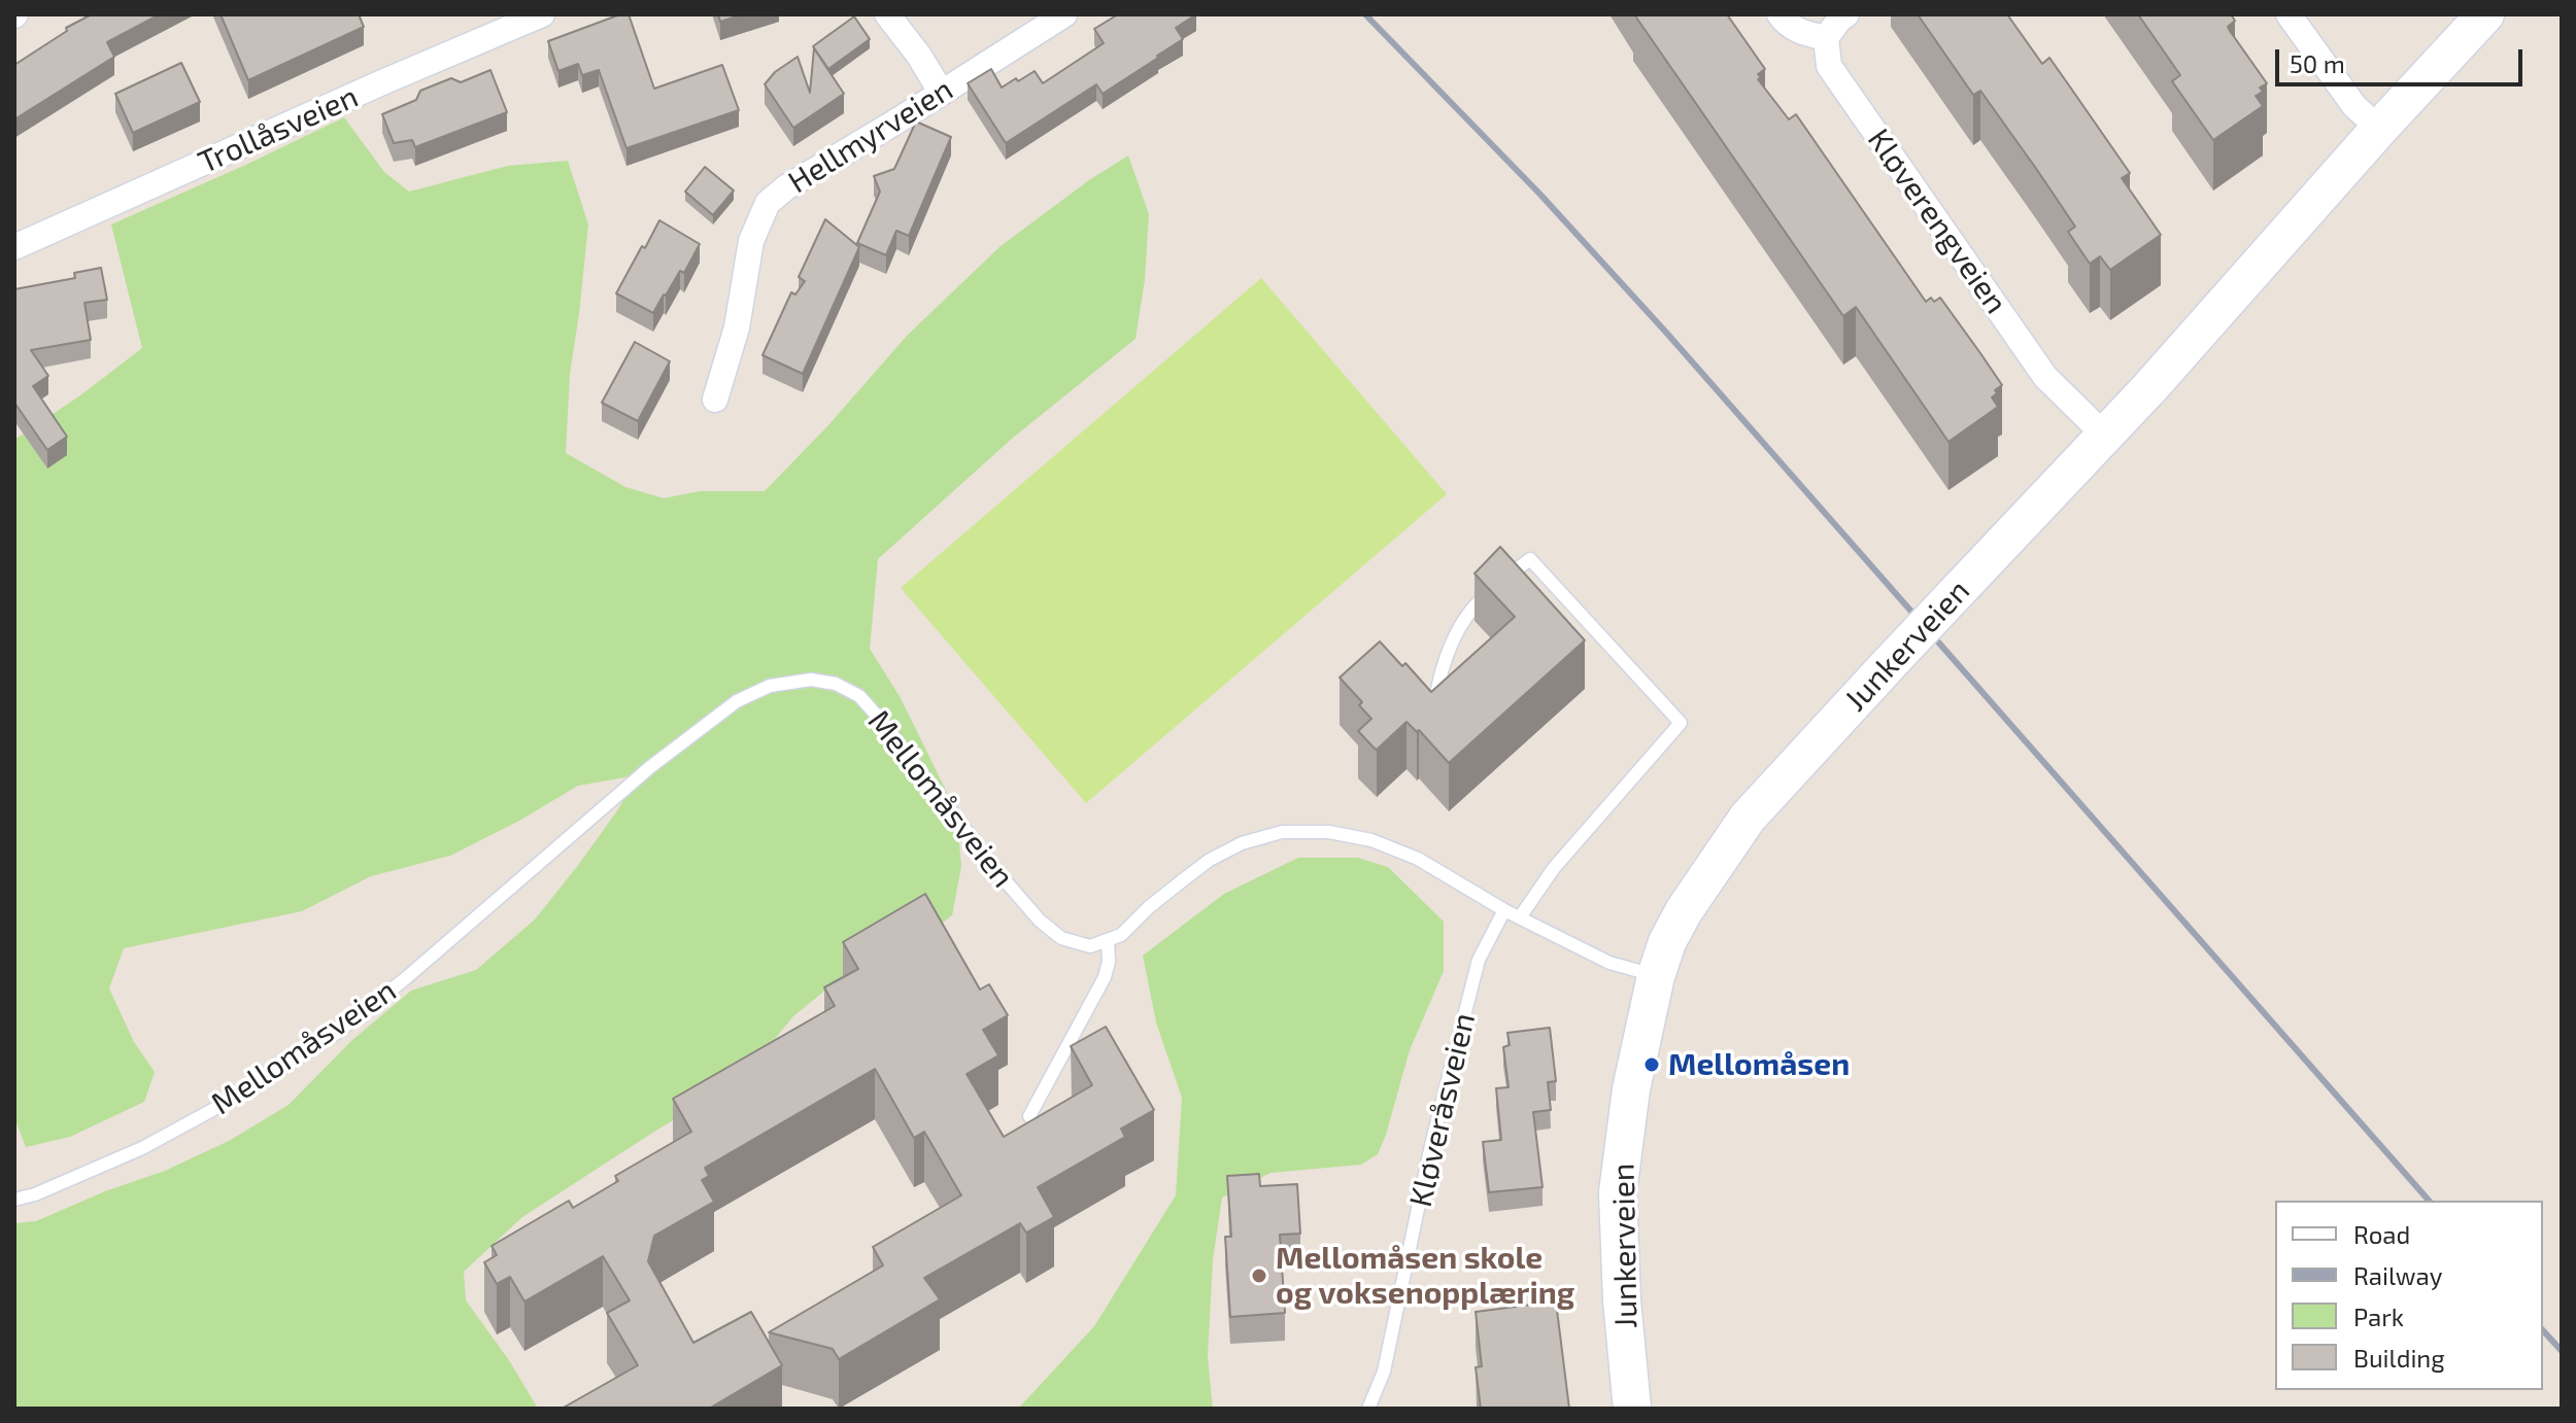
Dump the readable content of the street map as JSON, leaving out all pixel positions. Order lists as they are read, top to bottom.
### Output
{
  "streets": {
    "street": [
      "Trollåsveien",
      "Hellmyrveien",
      "Kløverengveien",
      "Junkerveien"
    ],
    "lane": ["Mellomåsveien", "Kløveråsveien"]
  },
  "crossings": [
    ["Kløverengveien", "Junkerveien"]
  ],
  "places": ["Mellomåsen", "Mellomåsen skole og voksenopplæring"],
  "legend": [
    "Road",
    "Railway",
    "Park",
    "Building"
  ],
  "scale_bar": "50 m"
}
